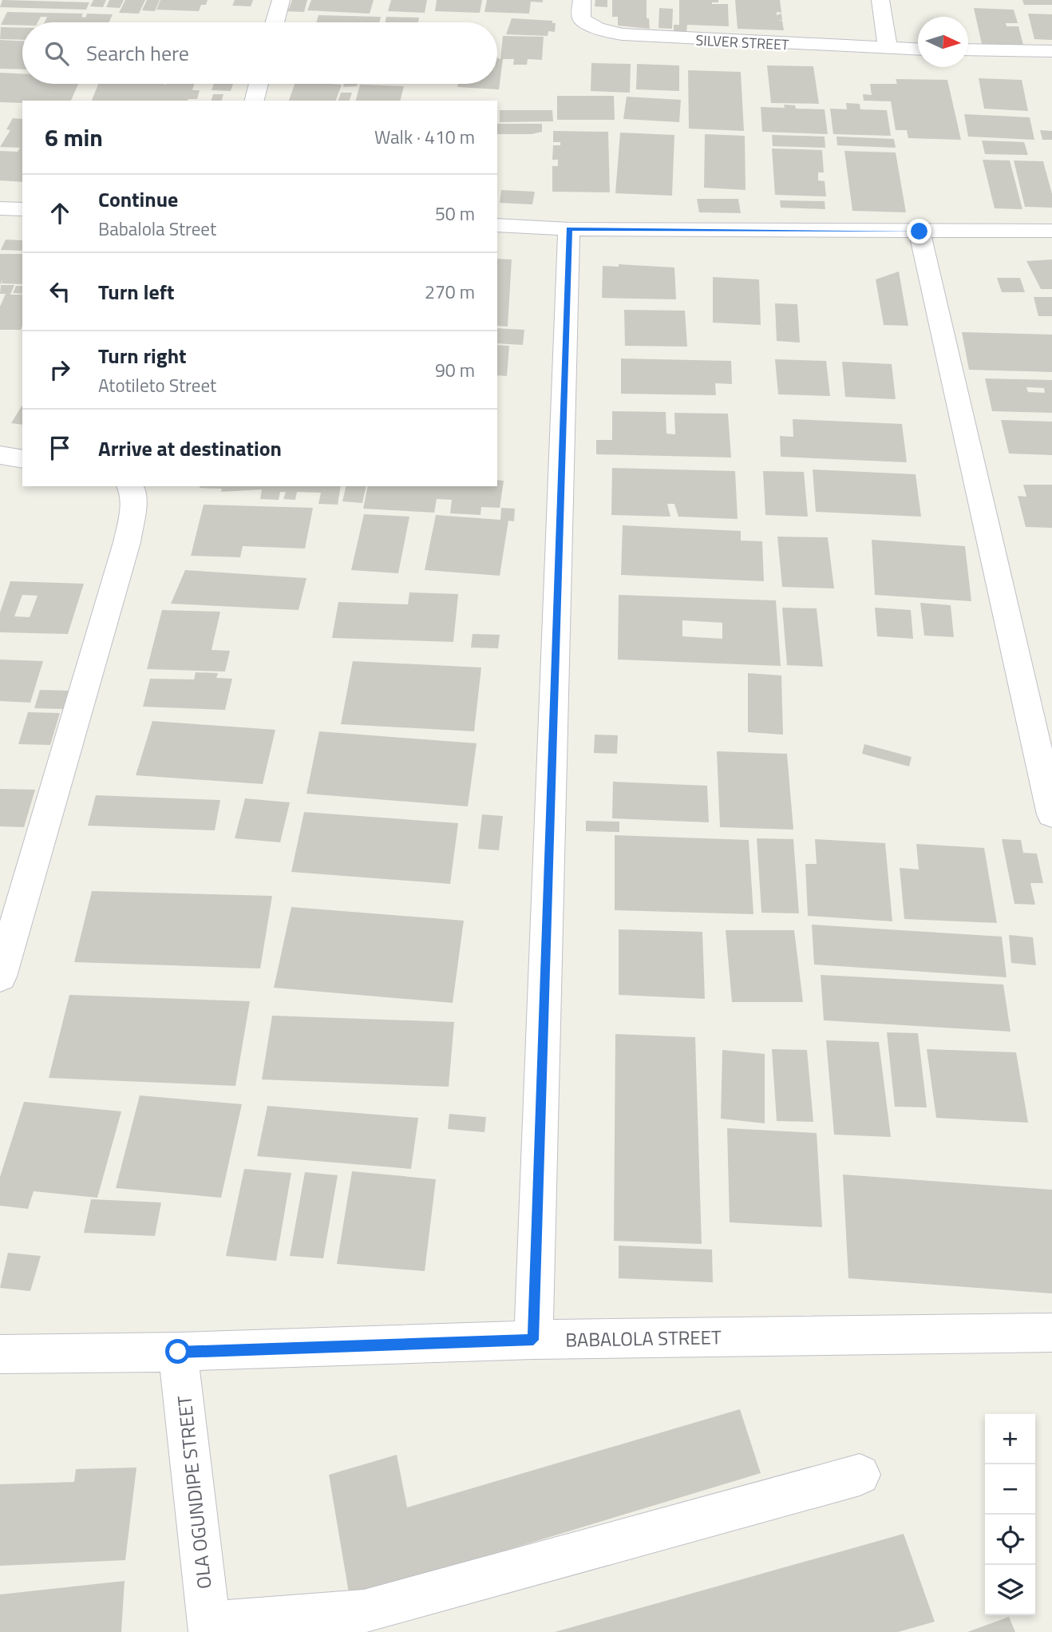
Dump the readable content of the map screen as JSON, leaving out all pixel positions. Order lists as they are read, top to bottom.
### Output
{
  "streets": {
    "street": ["SILVER STREET", "BABALOLA STREET", "OLA OGUNDIPE STREET"]
  },
  "crossings": [
    ["BABALOLA STREET", "OLA OGUNDIPE STREET"]
  ],
  "north": "right",
  "page": {
    "search": "Search here",
    "heading": ["6 min", "Walk · 410 m"],
    "list": [
      ["Continue", "Babalola Street", "50 m"],
      ["Turn left", "270 m"],
      ["Turn right", "Atotileto Street", "90 m"],
      "Arrive at destination"
    ],
    "map_buttons": ["+", "−"]
  }
}
